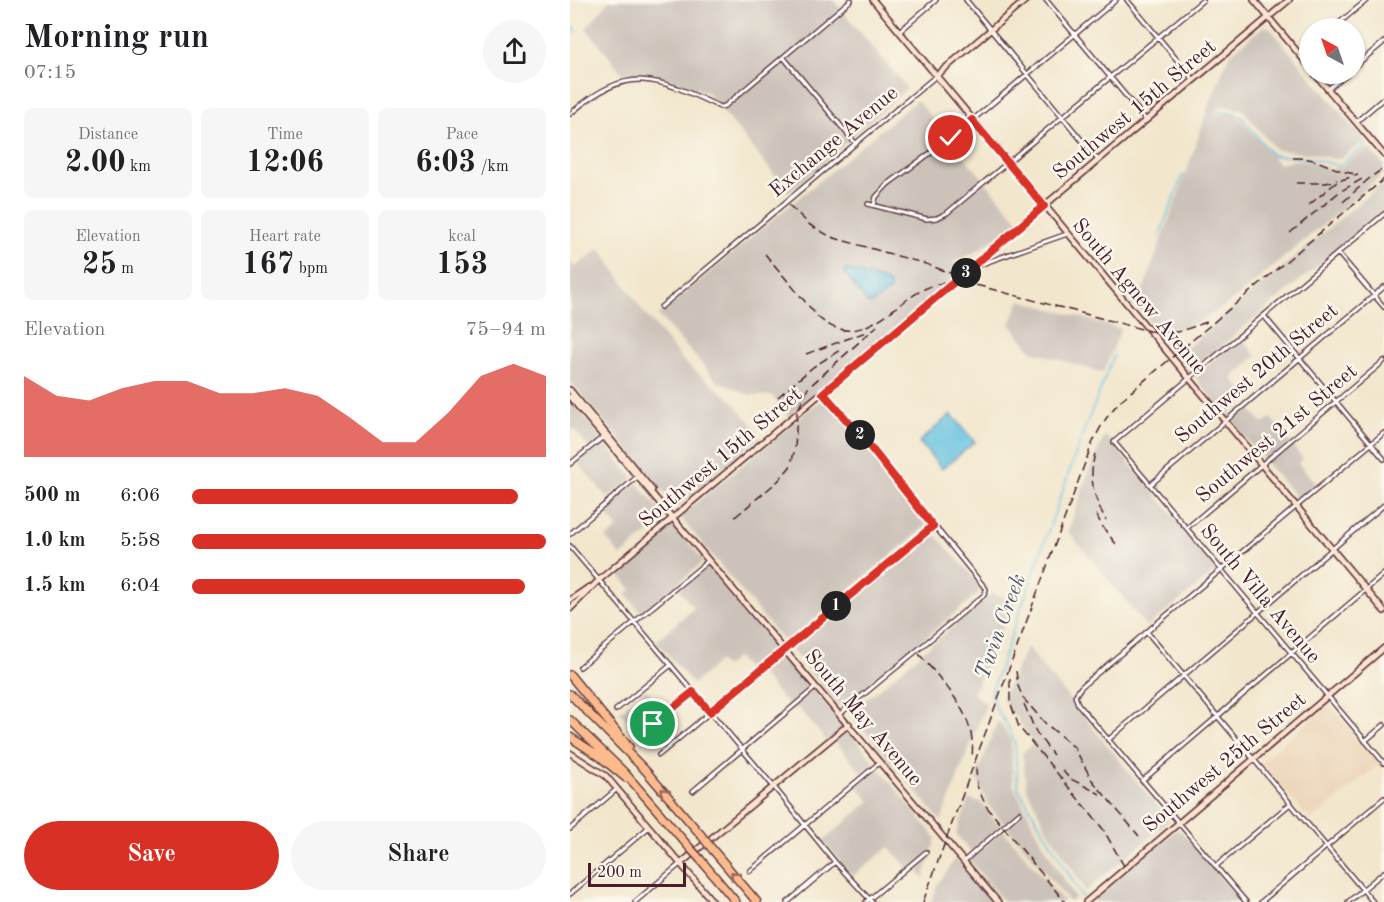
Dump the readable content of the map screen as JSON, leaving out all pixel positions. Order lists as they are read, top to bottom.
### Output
{
  "streets": {
    "main road": [
      "Southwest 15th Street",
      "Exchange Avenue",
      "South Agnew Avenue",
      "South May Avenue",
      "Southwest 25th Street"
    ],
    "street": ["Southwest 20th Street", "Southwest 21st Street", "South Villa Avenue"]
  },
  "crossings": [
    ["Southwest 15th Street", "South Agnew Avenue"],
    ["Southwest 15th Street", "South May Avenue"],
    ["Exchange Avenue", "South Agnew Avenue"],
    ["South Agnew Avenue", "Southwest 20th Street"],
    ["South Agnew Avenue", "Southwest 21st Street"],
    ["South Agnew Avenue", "South Villa Avenue"],
    ["Southwest 20th Street", "South Villa Avenue"],
    ["Southwest 21st Street", "South Villa Avenue"],
    ["South Villa Avenue", "Southwest 25th Street"]
  ],
  "water": ["Twin Creek"],
  "scale_bar": "200 m",
  "north": "top left",
  "page": {
    "heading": ["Morning run", "07:15"],
    "stats": [
      ["Distance", "2.00 km"],
      ["Time", "12:06"],
      ["Pace", "6:03 /km"],
      ["Elevation", "25 m"],
      ["Heart rate", "167 bpm"],
      ["kcal", "153"]
    ],
    "pins": ["3", "2", "1"],
    "chart": ["Elevation", "75–94 m"],
    "list": [
      {
        "name": "500 m",
        "note": "6:06"
      },
      {
        "name": "1.0 km",
        "note": "5:58"
      },
      {
        "name": "1.5 km",
        "note": "6:04"
      }
    ],
    "buttons": ["Save", "Share"],
    "scale": "200 m"
  }
}
